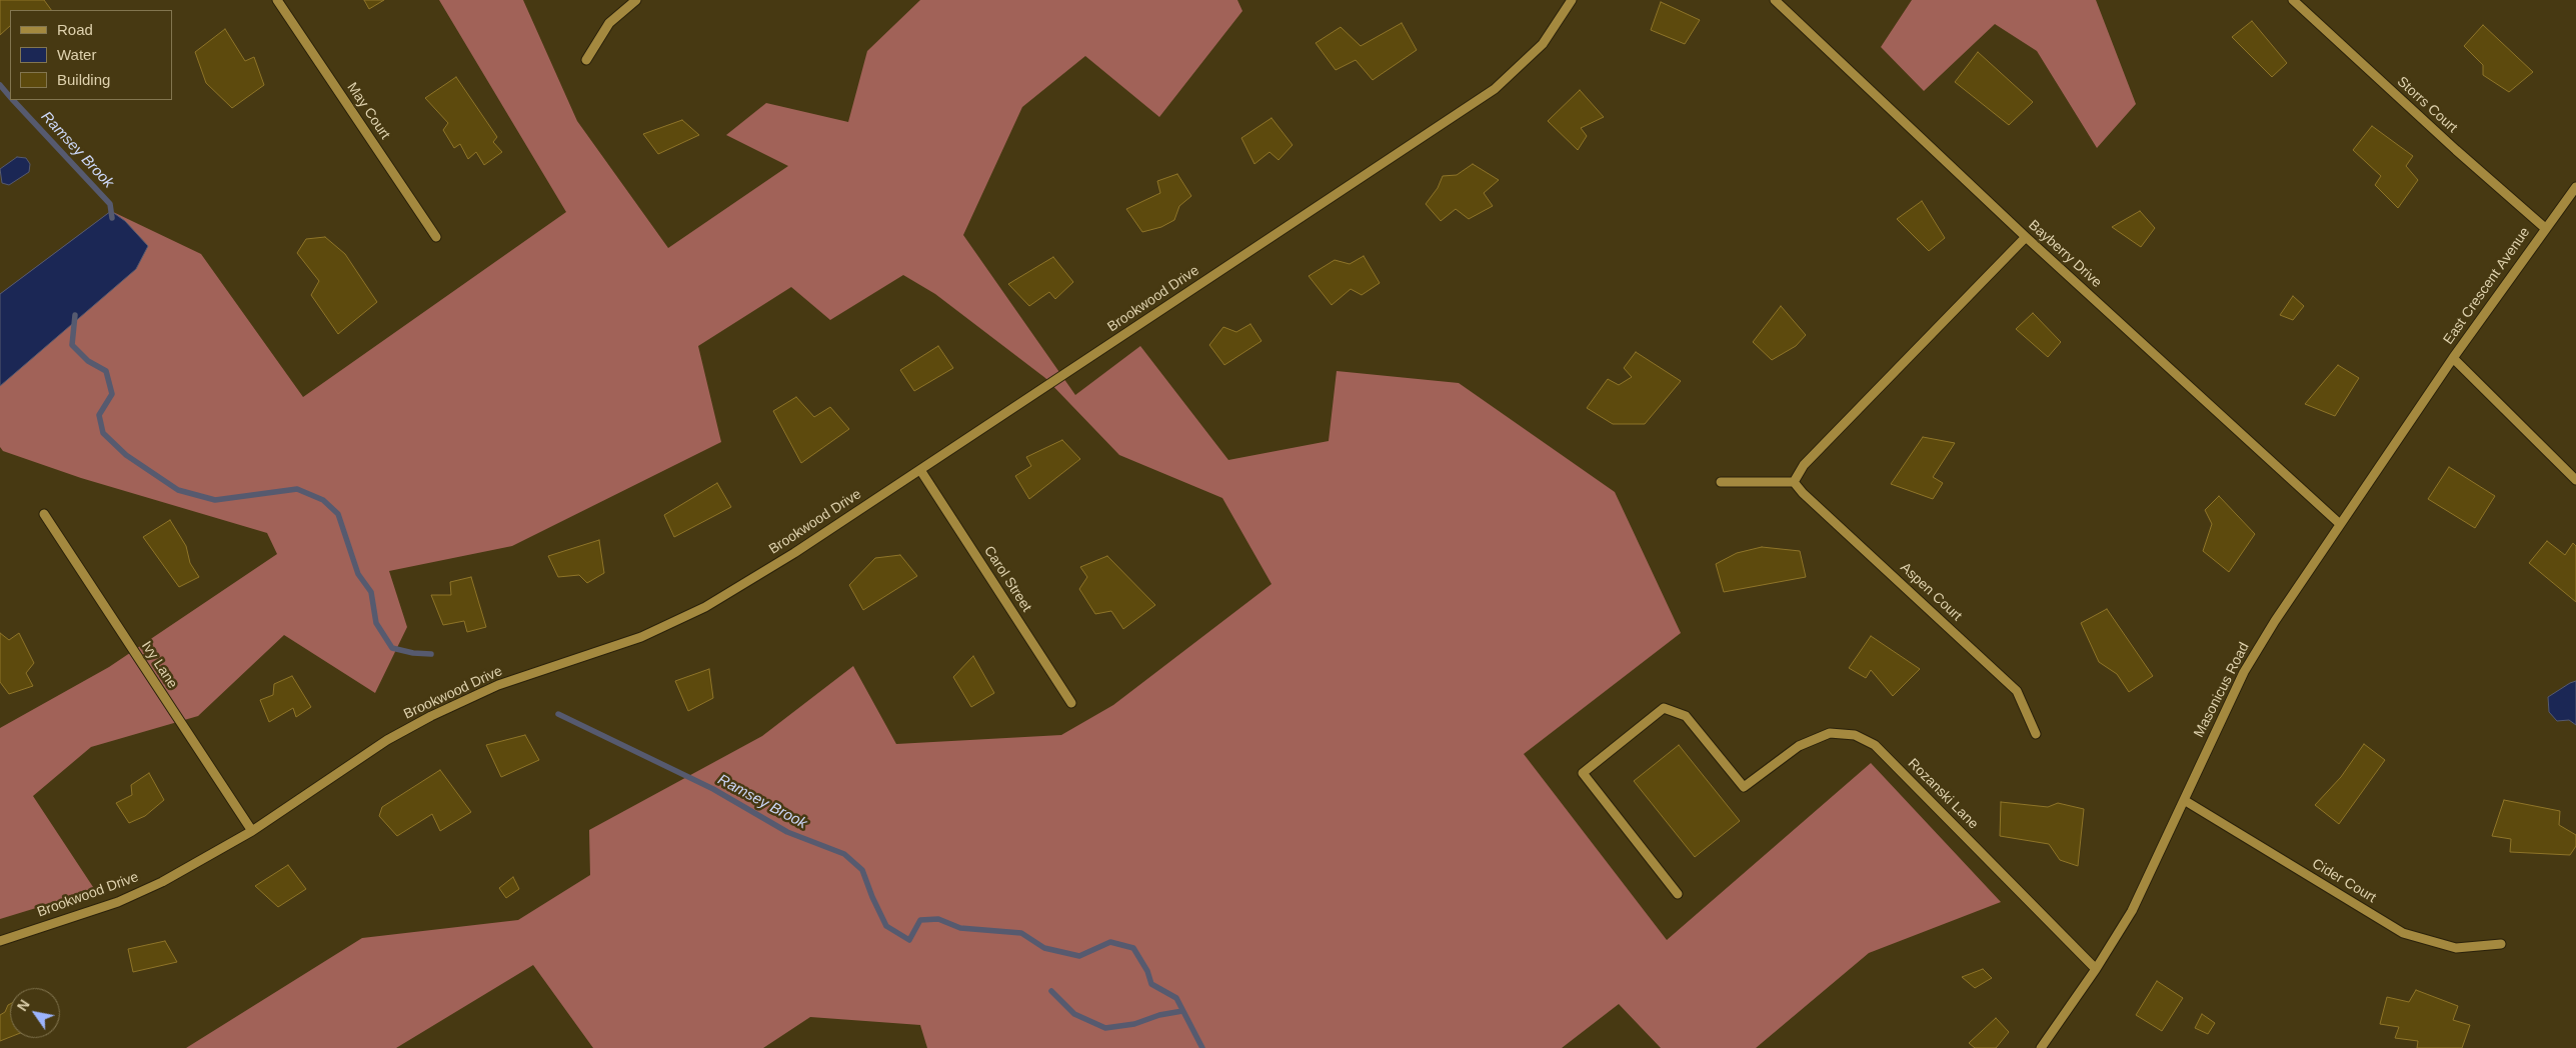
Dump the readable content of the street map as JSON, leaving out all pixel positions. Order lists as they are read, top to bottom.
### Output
{
  "streets": {
    "street": [
      "Storrs Court",
      "May Court",
      "Bayberry Drive",
      "East Crescent Avenue",
      "Brookwood Drive",
      "Carol Street",
      "Aspen Court",
      "Ivy Lane",
      "Masonicus Road",
      "Rozanski Lane",
      "Cider Court"
    ]
  },
  "crossings": [
    ["Storrs Court", "East Crescent Avenue"],
    ["Bayberry Drive", "Masonicus Road"],
    ["East Crescent Avenue", "Masonicus Road"],
    ["Brookwood Drive", "Carol Street"],
    ["Brookwood Drive", "Ivy Lane"],
    ["Masonicus Road", "Rozanski Lane"],
    ["Masonicus Road", "Cider Court"]
  ],
  "water": ["Ramsey Brook"],
  "legend": ["Road", "Water", "Building"],
  "north": "top left"
}
